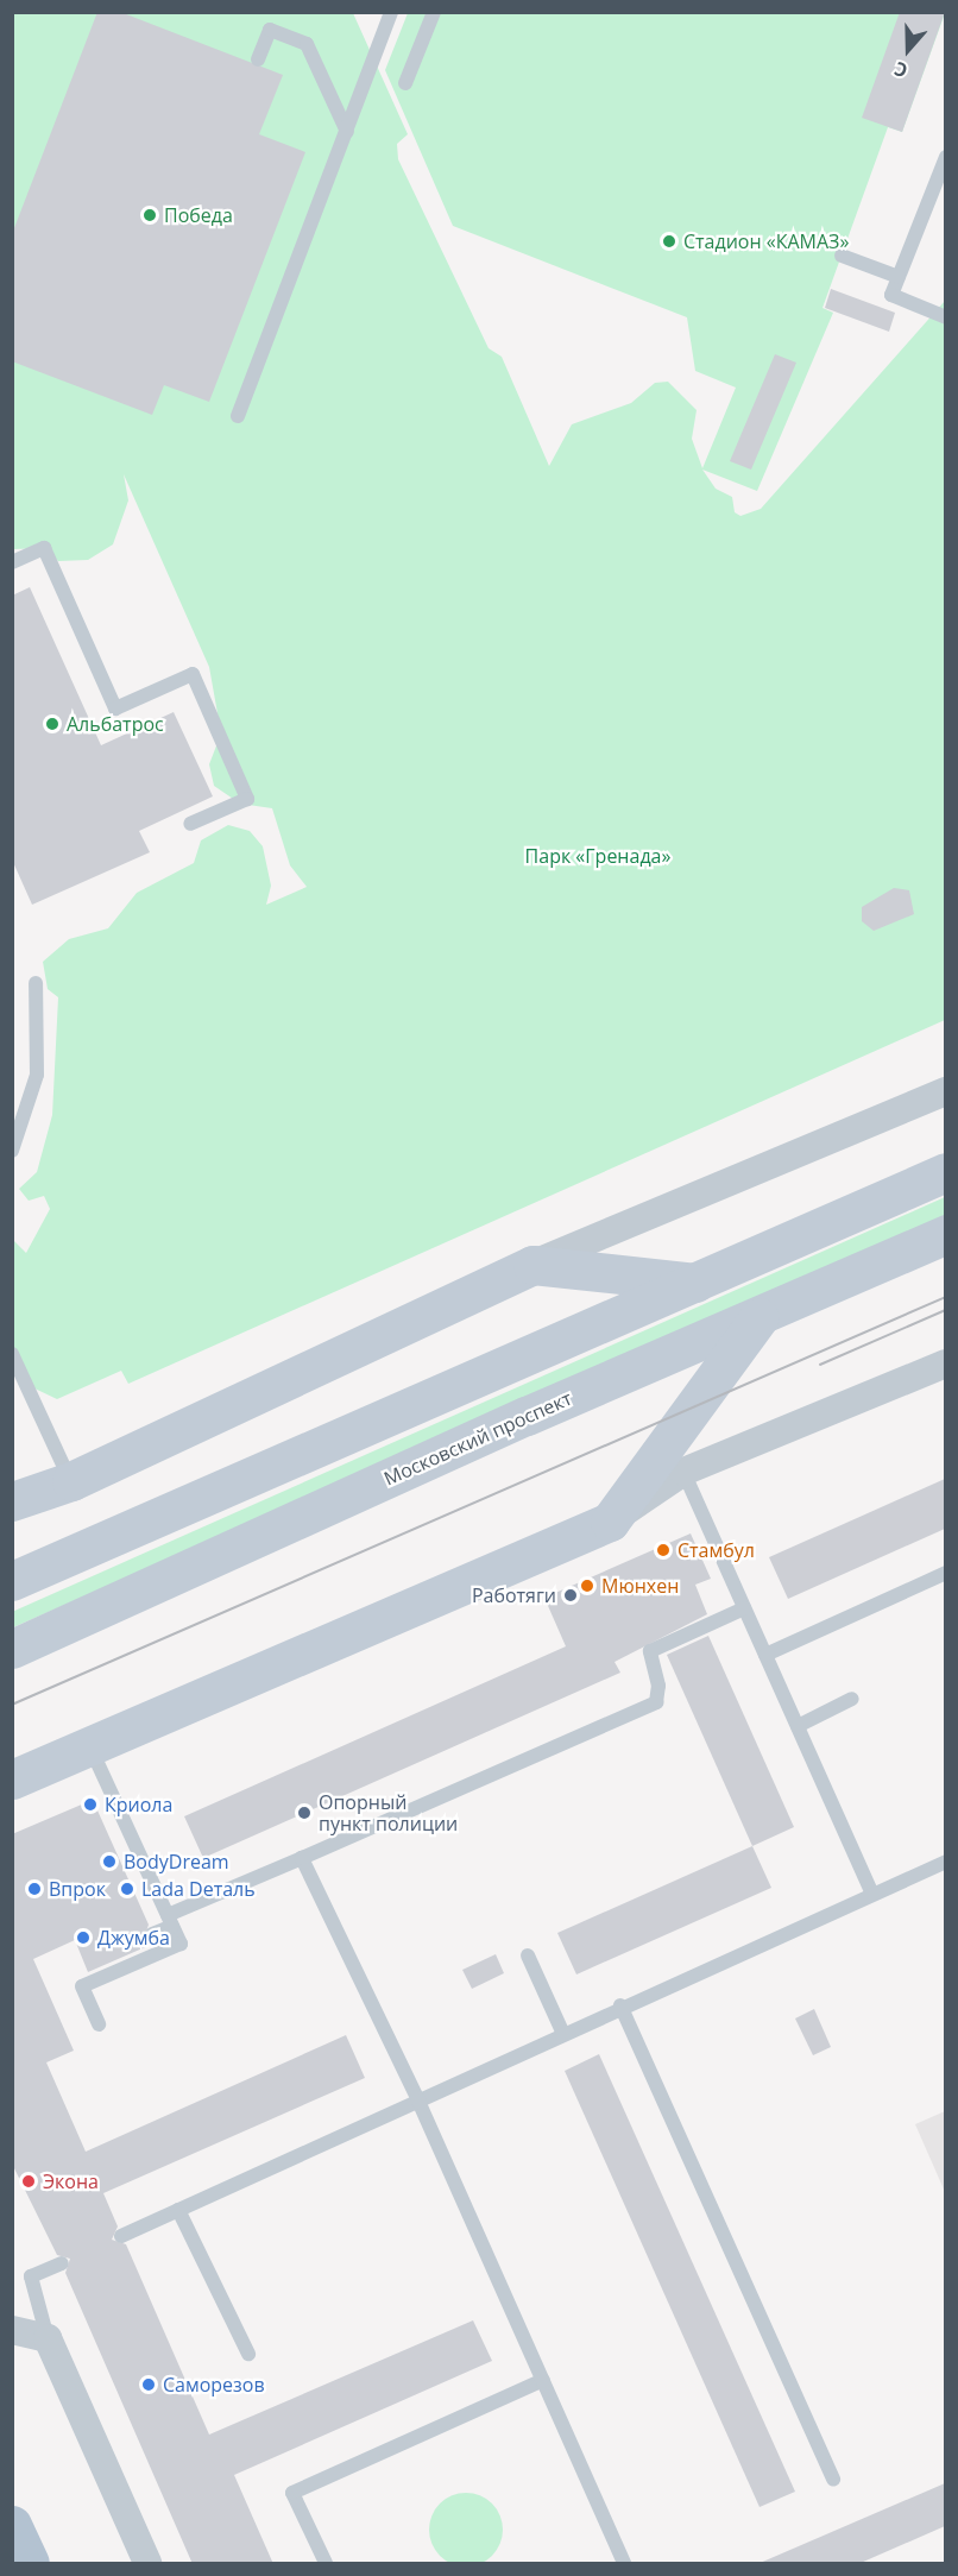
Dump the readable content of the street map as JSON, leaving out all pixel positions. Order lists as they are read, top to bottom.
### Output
{
  "streets": {
    "main road": ["Московский проспект"]
  },
  "parks": ["Парк «Гренада»"],
  "places": [
    "Победа",
    "Стадион «КАМАЗ»",
    "Альбатрос",
    "Стамбул",
    "Мюнхен",
    "Работяги",
    "Криола",
    "Опорный пункт полиции",
    "BodyDream",
    "Впрок",
    "Lada Dеталь",
    "Джумба",
    "Экона",
    "Саморезов"
  ],
  "north": "bottom"
}
